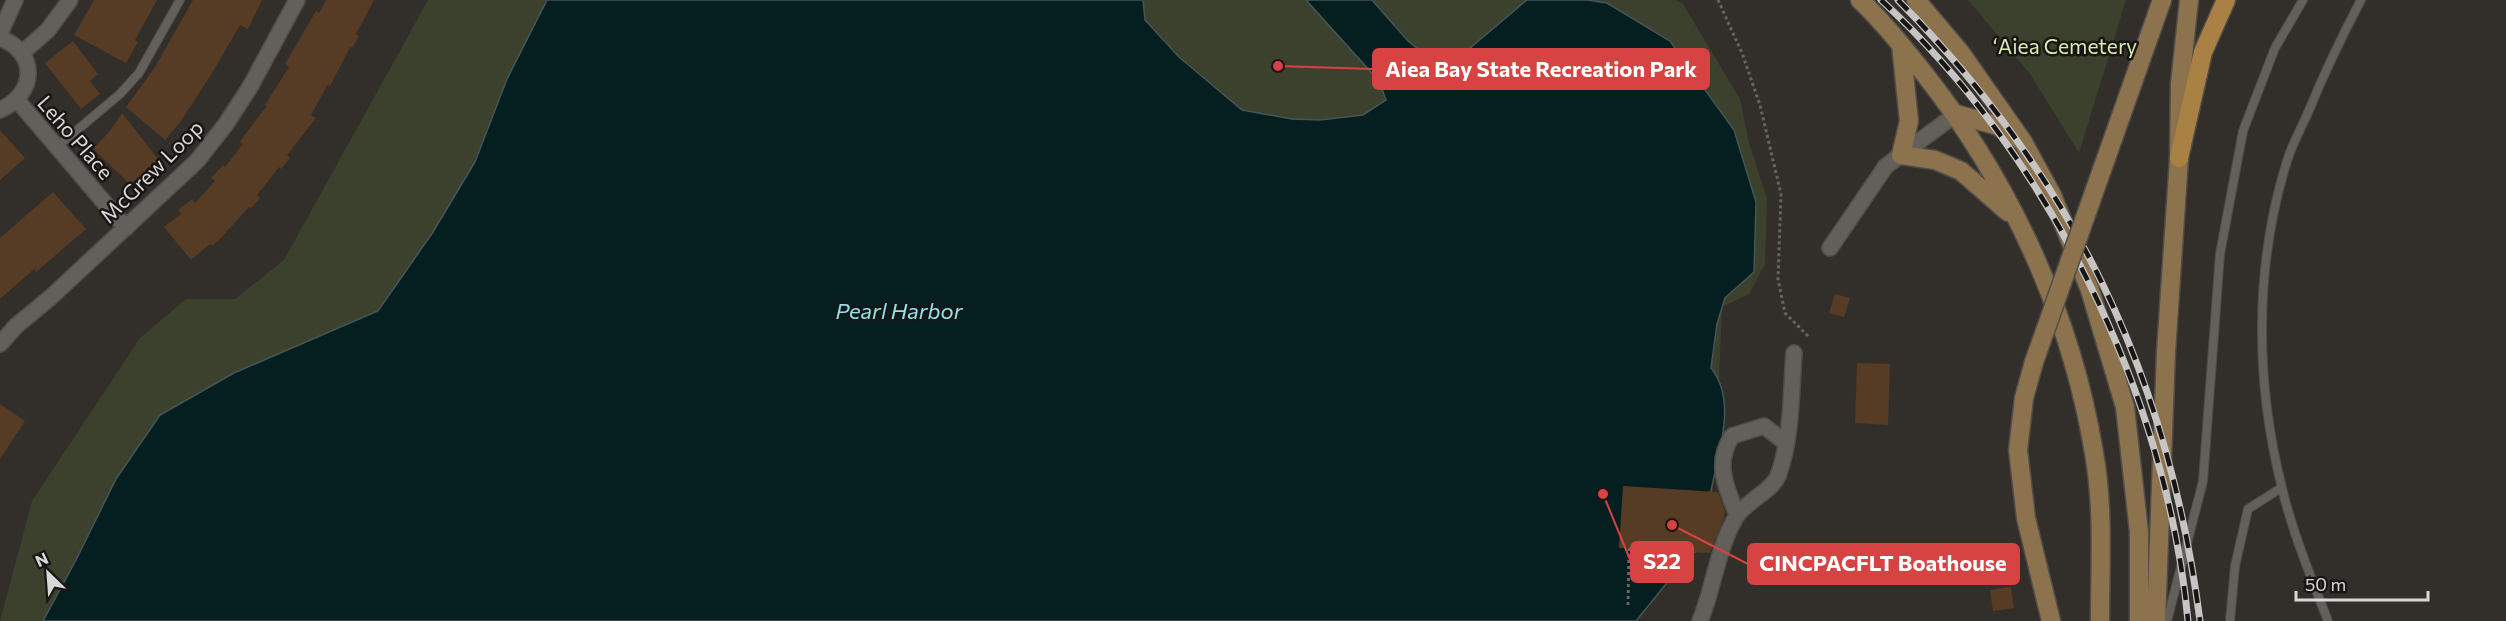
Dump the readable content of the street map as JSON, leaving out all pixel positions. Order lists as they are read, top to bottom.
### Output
{
  "streets": {
    "street": ["Leho Place", "McGrew Loop"]
  },
  "crossings": [
    ["Leho Place", "McGrew Loop"]
  ],
  "water": ["Pearl Harbor"],
  "parks": ["ʻAiea Cemetery"],
  "places": ["Aiea Bay State Recreation Park", "S22", "CINCPACFLT Boathouse"],
  "scale_bar": "50 m",
  "north": "top left"
}
